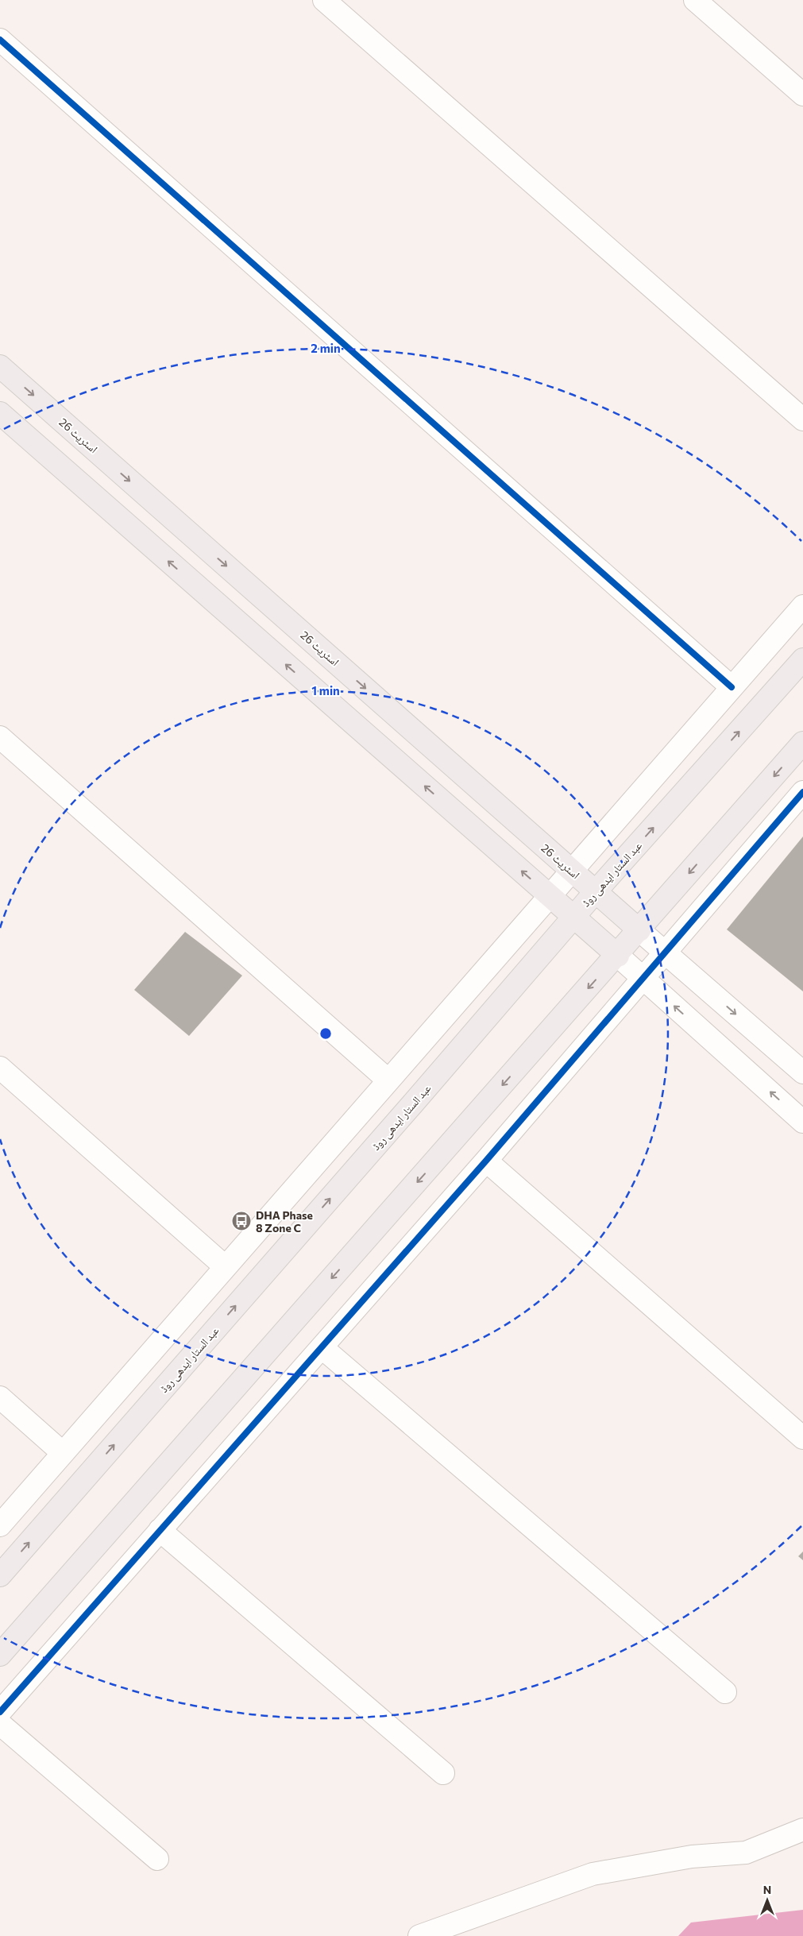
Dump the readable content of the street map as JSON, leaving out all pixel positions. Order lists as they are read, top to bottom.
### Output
{
  "streets": {
    "main road": ["اسٹریٹ 26", "عبد الستار ایدھی روڈ"]
  },
  "crossings": [
    ["اسٹریٹ 26", "عبد الستار ایدھی روڈ"]
  ],
  "places": {
    "bus stop": ["DHA Phase 8 Zone C"]
  },
  "north": "top",
  "rings": ["2 min", "1 min"]
}
